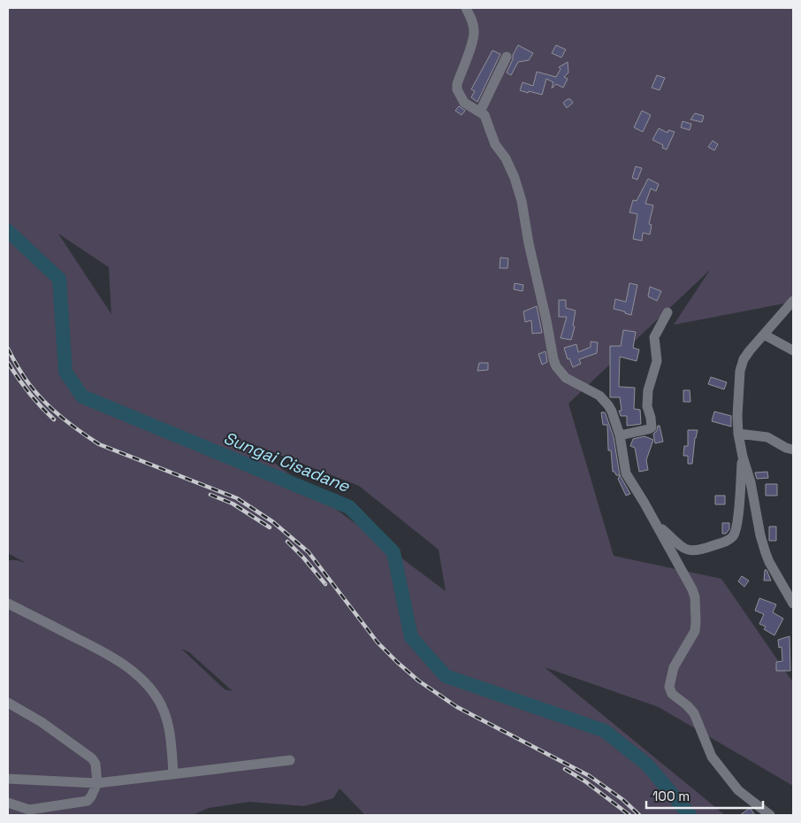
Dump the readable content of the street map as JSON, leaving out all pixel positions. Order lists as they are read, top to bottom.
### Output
{
  "water": ["Sungai Cisadane"],
  "scale_bar": "100 m"
}
